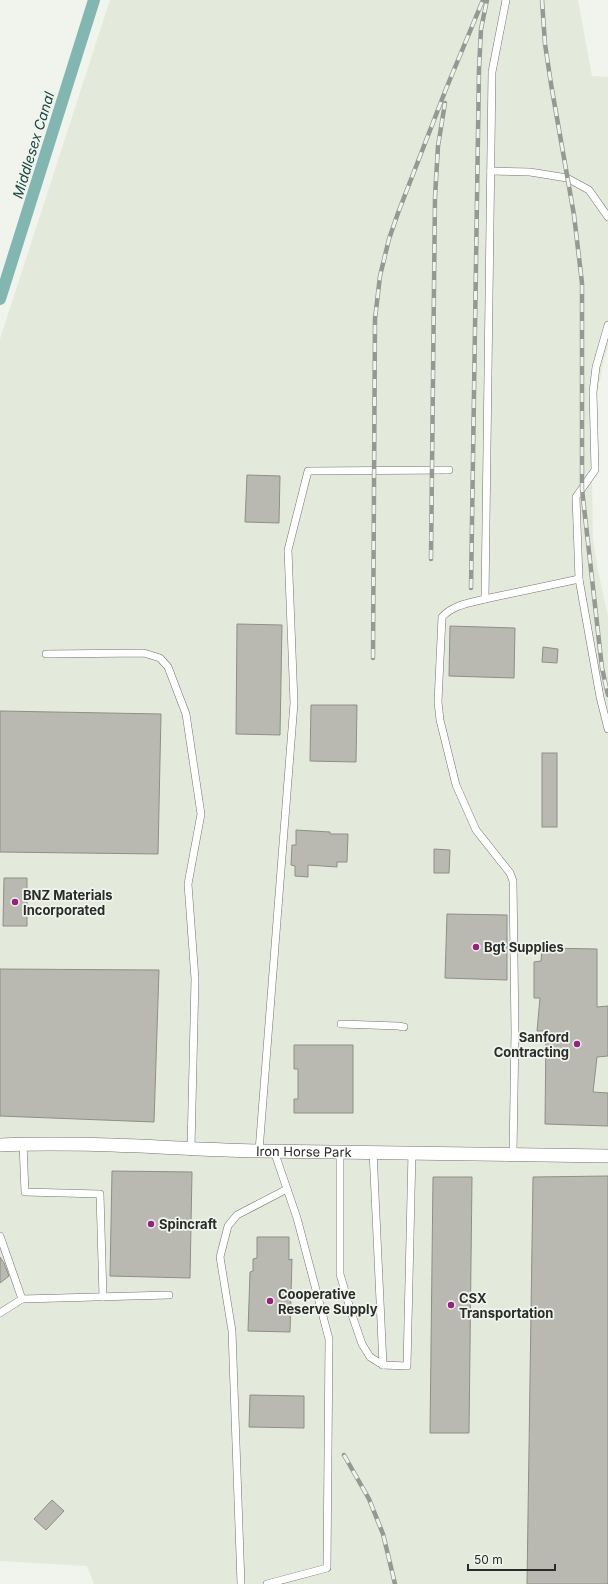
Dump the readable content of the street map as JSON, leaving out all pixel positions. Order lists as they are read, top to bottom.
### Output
{
  "streets": {
    "street": ["Iron Horse Park"]
  },
  "water": ["Middlesex Canal"],
  "places": [
    "BNZ Materials Incorporated",
    "Bgt Supplies",
    "Sanford Contracting",
    "Spincraft",
    "Cooperative Reserve Supply",
    "CSX Transportation"
  ],
  "scale_bar": "50 m"
}
